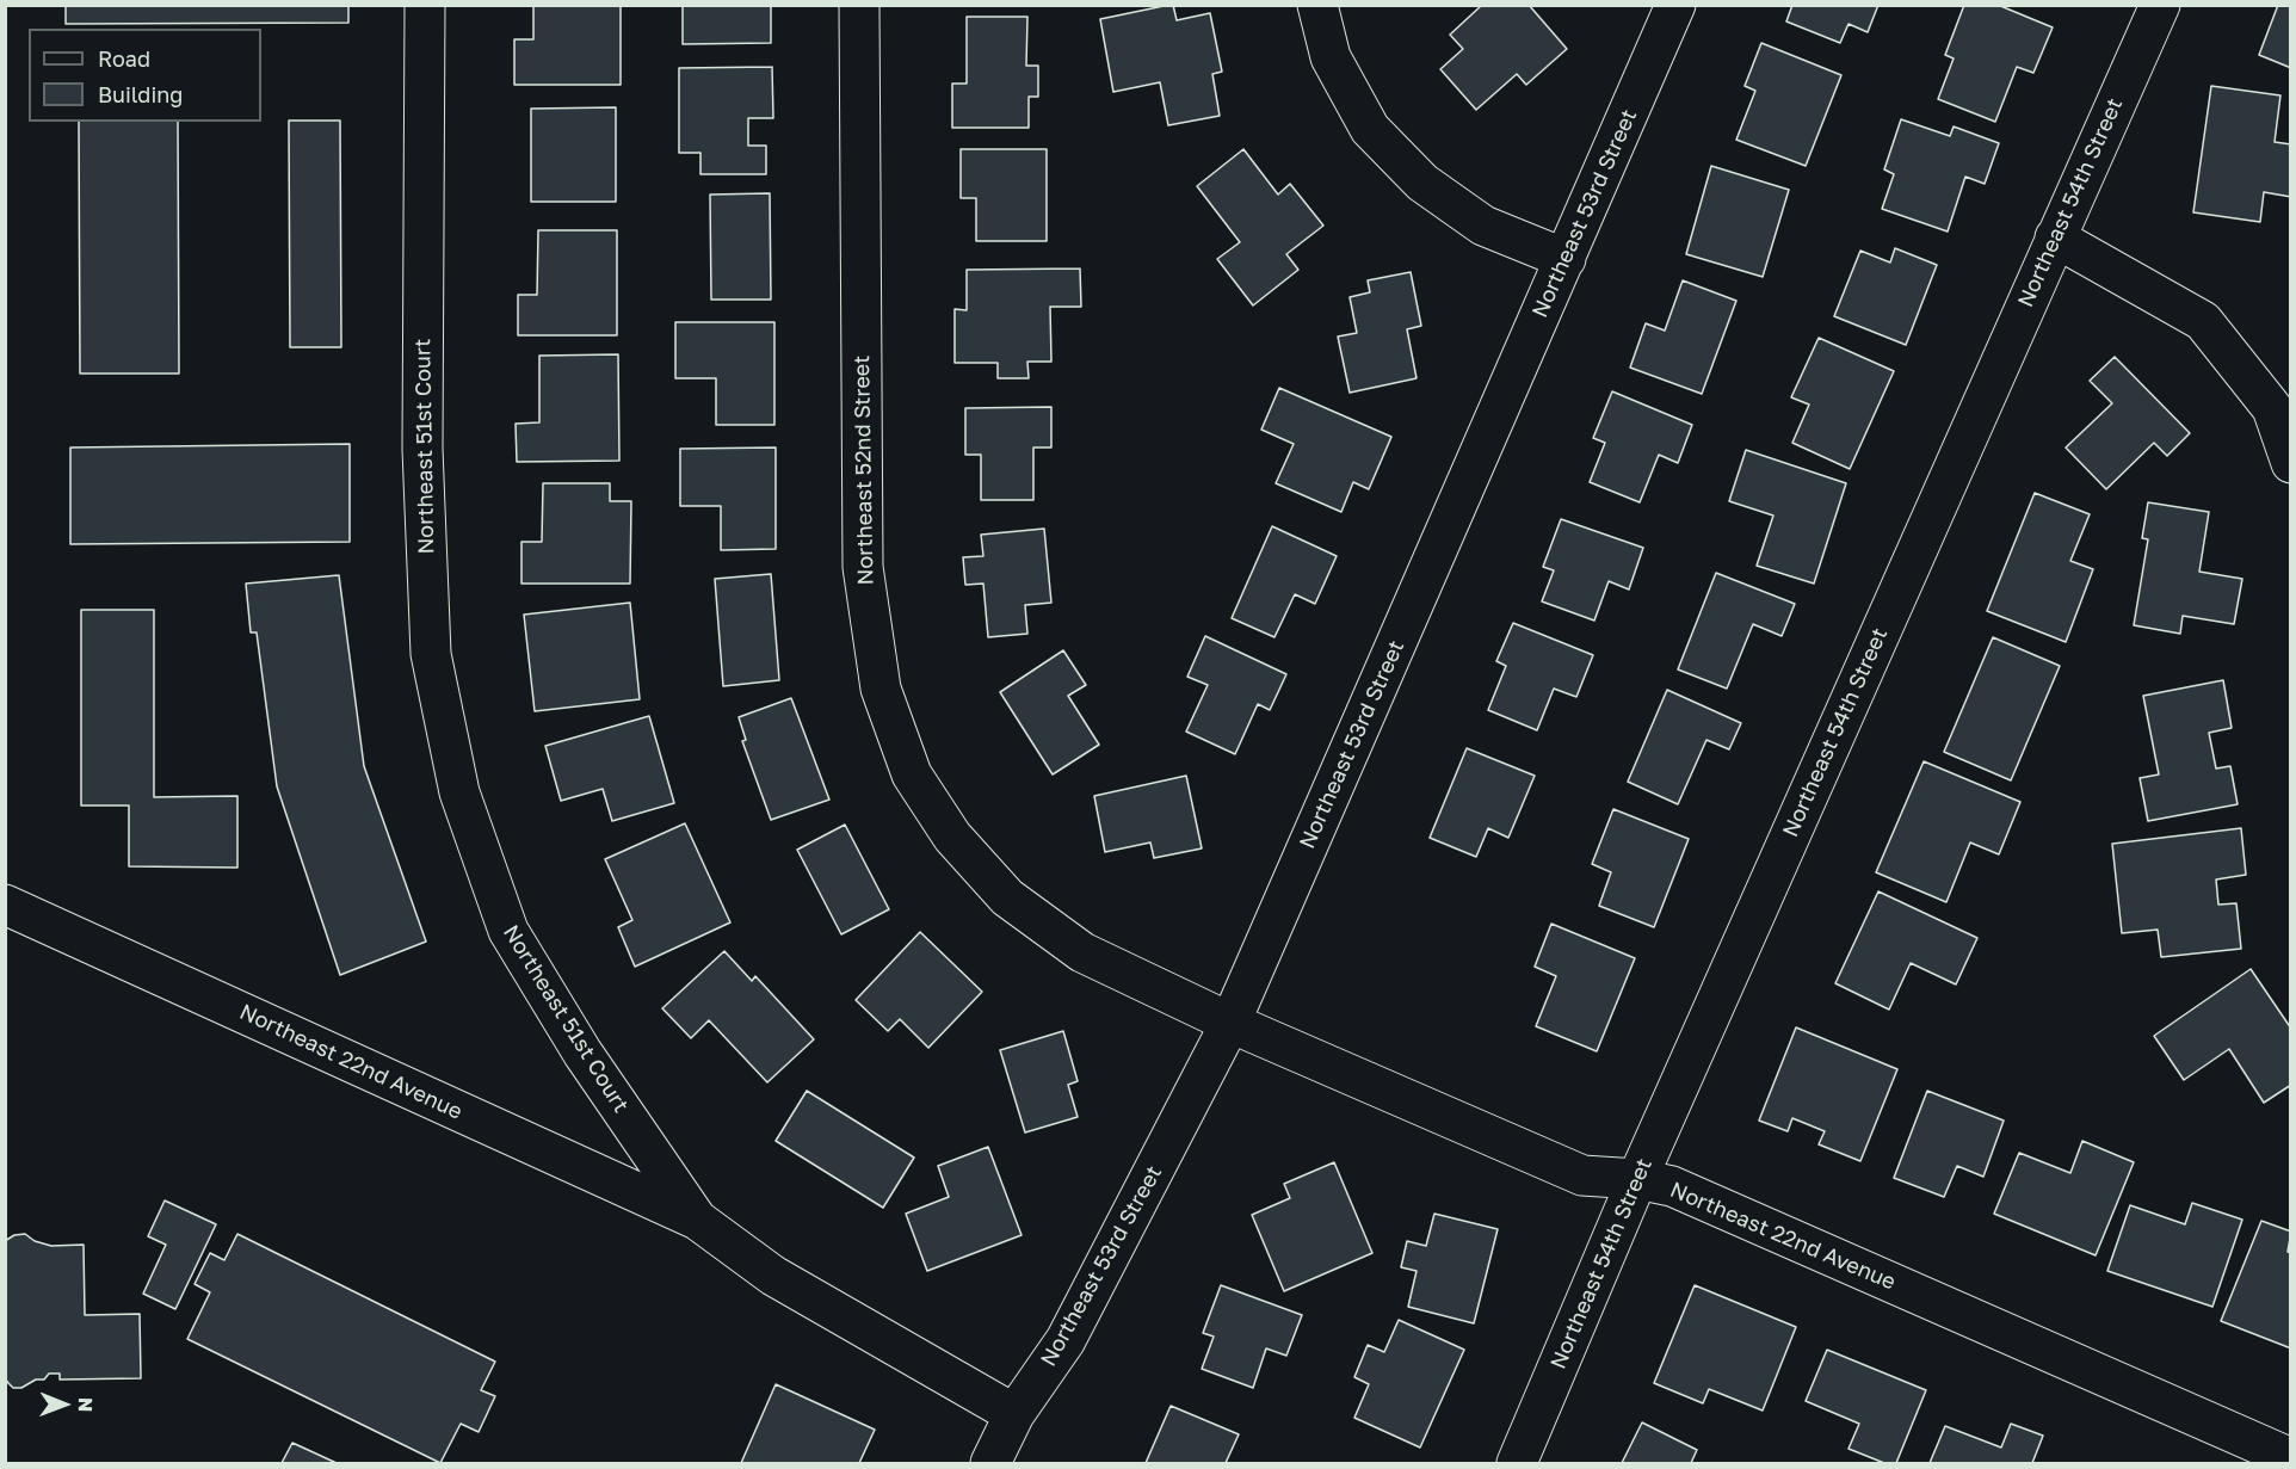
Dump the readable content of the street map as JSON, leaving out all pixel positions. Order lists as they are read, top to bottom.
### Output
{
  "streets": {
    "street": [
      "Northeast 54th Street",
      "Northeast 53rd Street",
      "Northeast 51st Court",
      "Northeast 52nd Street",
      "Northeast 22nd Avenue"
    ]
  },
  "crossings": [
    ["Northeast 54th Street", "Northeast 22nd Avenue"],
    ["Northeast 53rd Street", "Northeast 51st Court"],
    ["Northeast 53rd Street", "Northeast 52nd Street"],
    ["Northeast 53rd Street", "Northeast 22nd Avenue"],
    ["Northeast 51st Court", "Northeast 22nd Avenue"],
    ["Northeast 52nd Street", "Northeast 22nd Avenue"]
  ],
  "legend": ["Road", "Building"],
  "north": "right"
}
